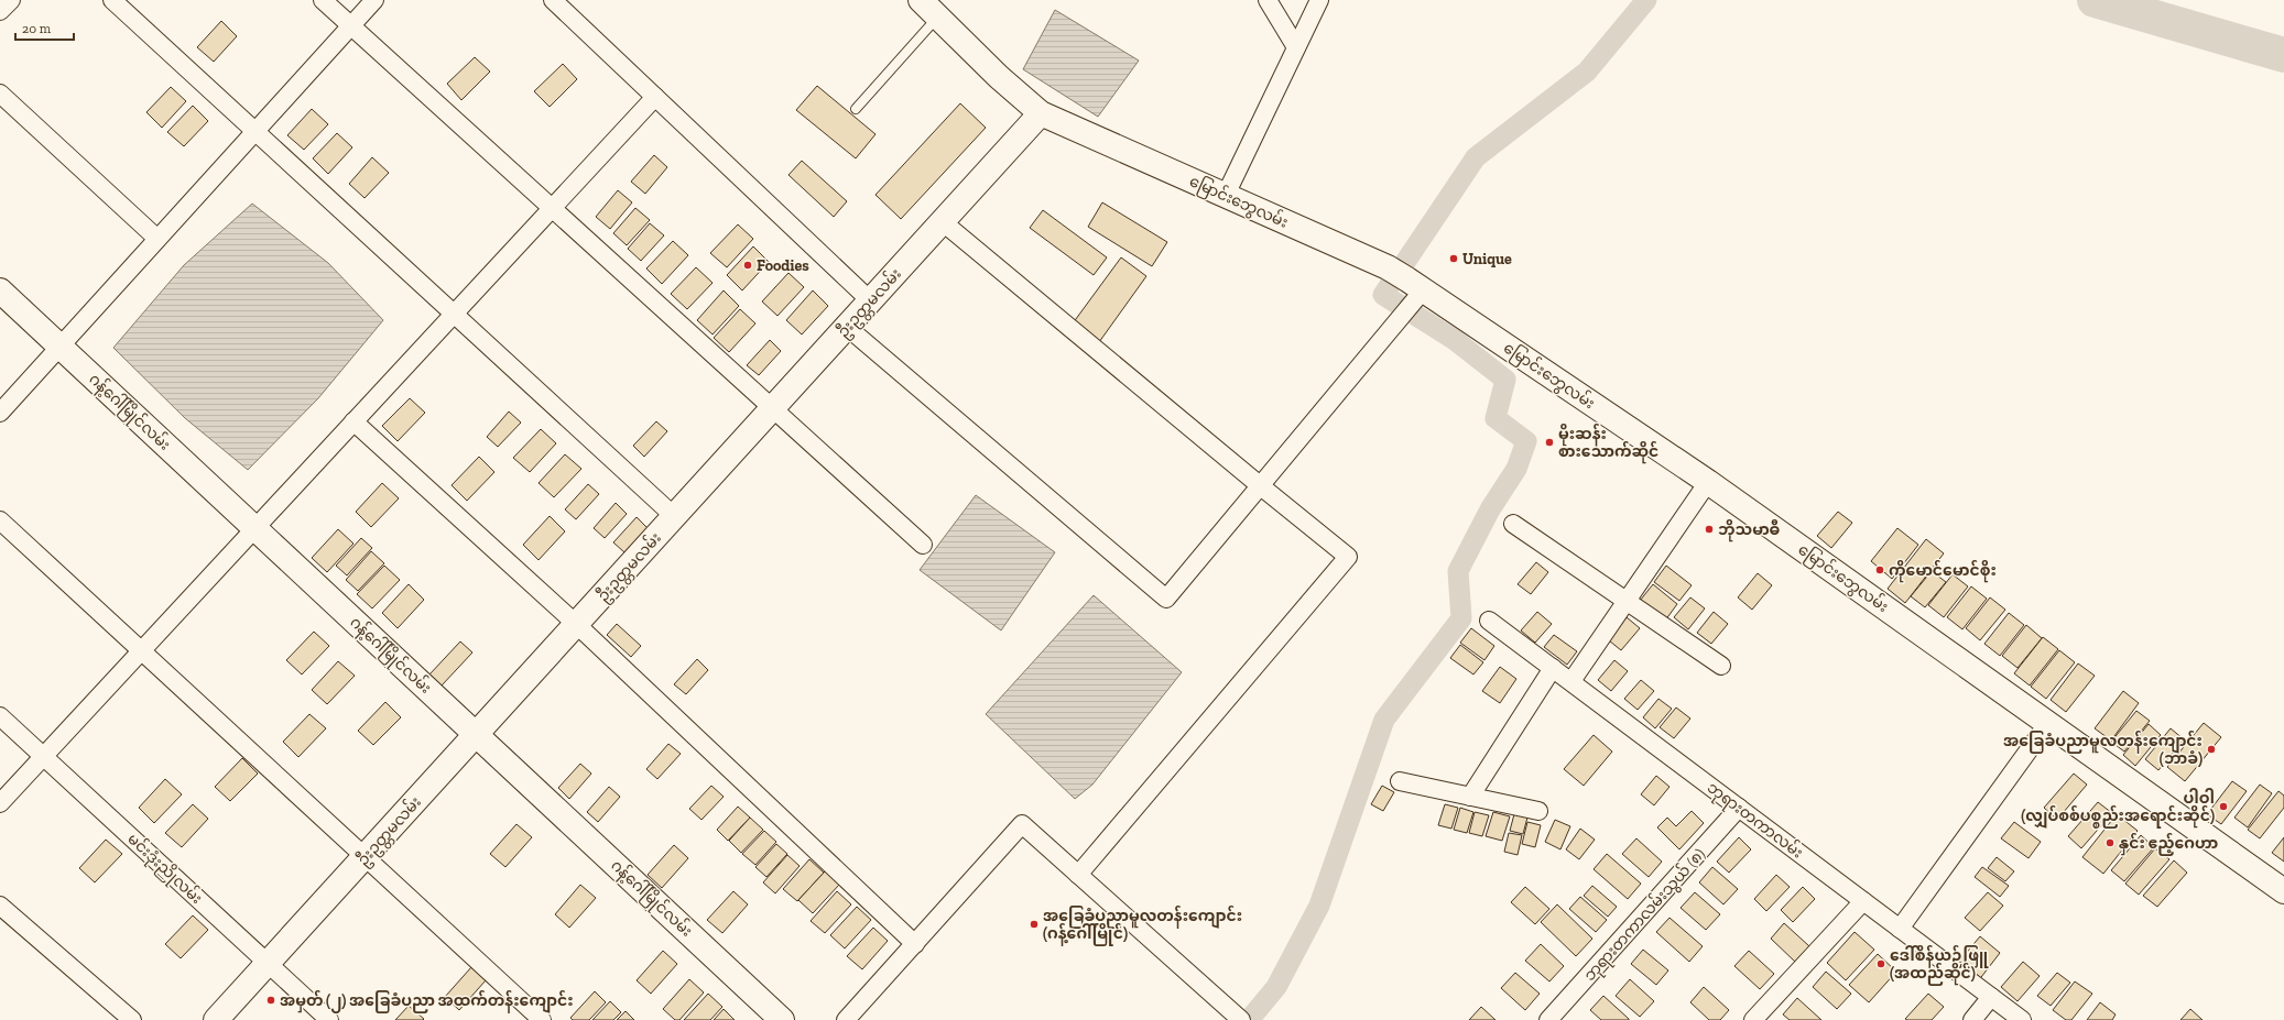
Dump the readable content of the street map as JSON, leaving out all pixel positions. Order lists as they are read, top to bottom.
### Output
{
  "streets": {
    "street": [
      "မြောင်းဘွေလမ်း",
      "ဦးဥတ္တမလမ်း",
      "ဂန့်ဂေါ်မြိုင်လမ်း",
      "ဘုရားတကာလမ်း",
      "မင်းဒုံးညိုလမ်း",
      "ဘုရားတကာလမ်းသွယ် (၈)"
    ]
  },
  "crossings": [
    ["မြောင်းဘွေလမ်း", "ဦးဥတ္တမလမ်း"],
    ["ဦးဥတ္တမလမ်း", "ဂန့်ဂေါ်မြိုင်လမ်း"],
    ["ဦးဥတ္တမလမ်း", "မင်းဒုံးညိုလမ်း"],
    ["ဘုရားတကာလမ်း", "ဘုရားတကာလမ်းသွယ် (၈)"]
  ],
  "places": [
    "Unique",
    "Foodies",
    "မိုးဆန်း စားသောက်ဆိုင်",
    "ဘိုသမာဓီ",
    "ကိုမောင်မောင်စိုး",
    "အခြေခံပညာမူလတန်းကျောင်း (ဘာခံ)",
    "ပါဝါ (လျှပ်စစ်ပစ္စည်းအရောင်းဆိုင်)",
    "နှင်း ဧည့်ဂေဟာ",
    "အခြေခံပညာမူလတန်းကျောင်း (ဂန့်ဂေါ်မြိုင်)",
    "ဒေါ်စိန်ယဉ်ဖြူ (အထည်ဆိုင်)",
    "အမှတ် (၂) အခြေခံပညာ အထက်တန်းကျောင်း"
  ],
  "scale_bar": "20 m"
}
